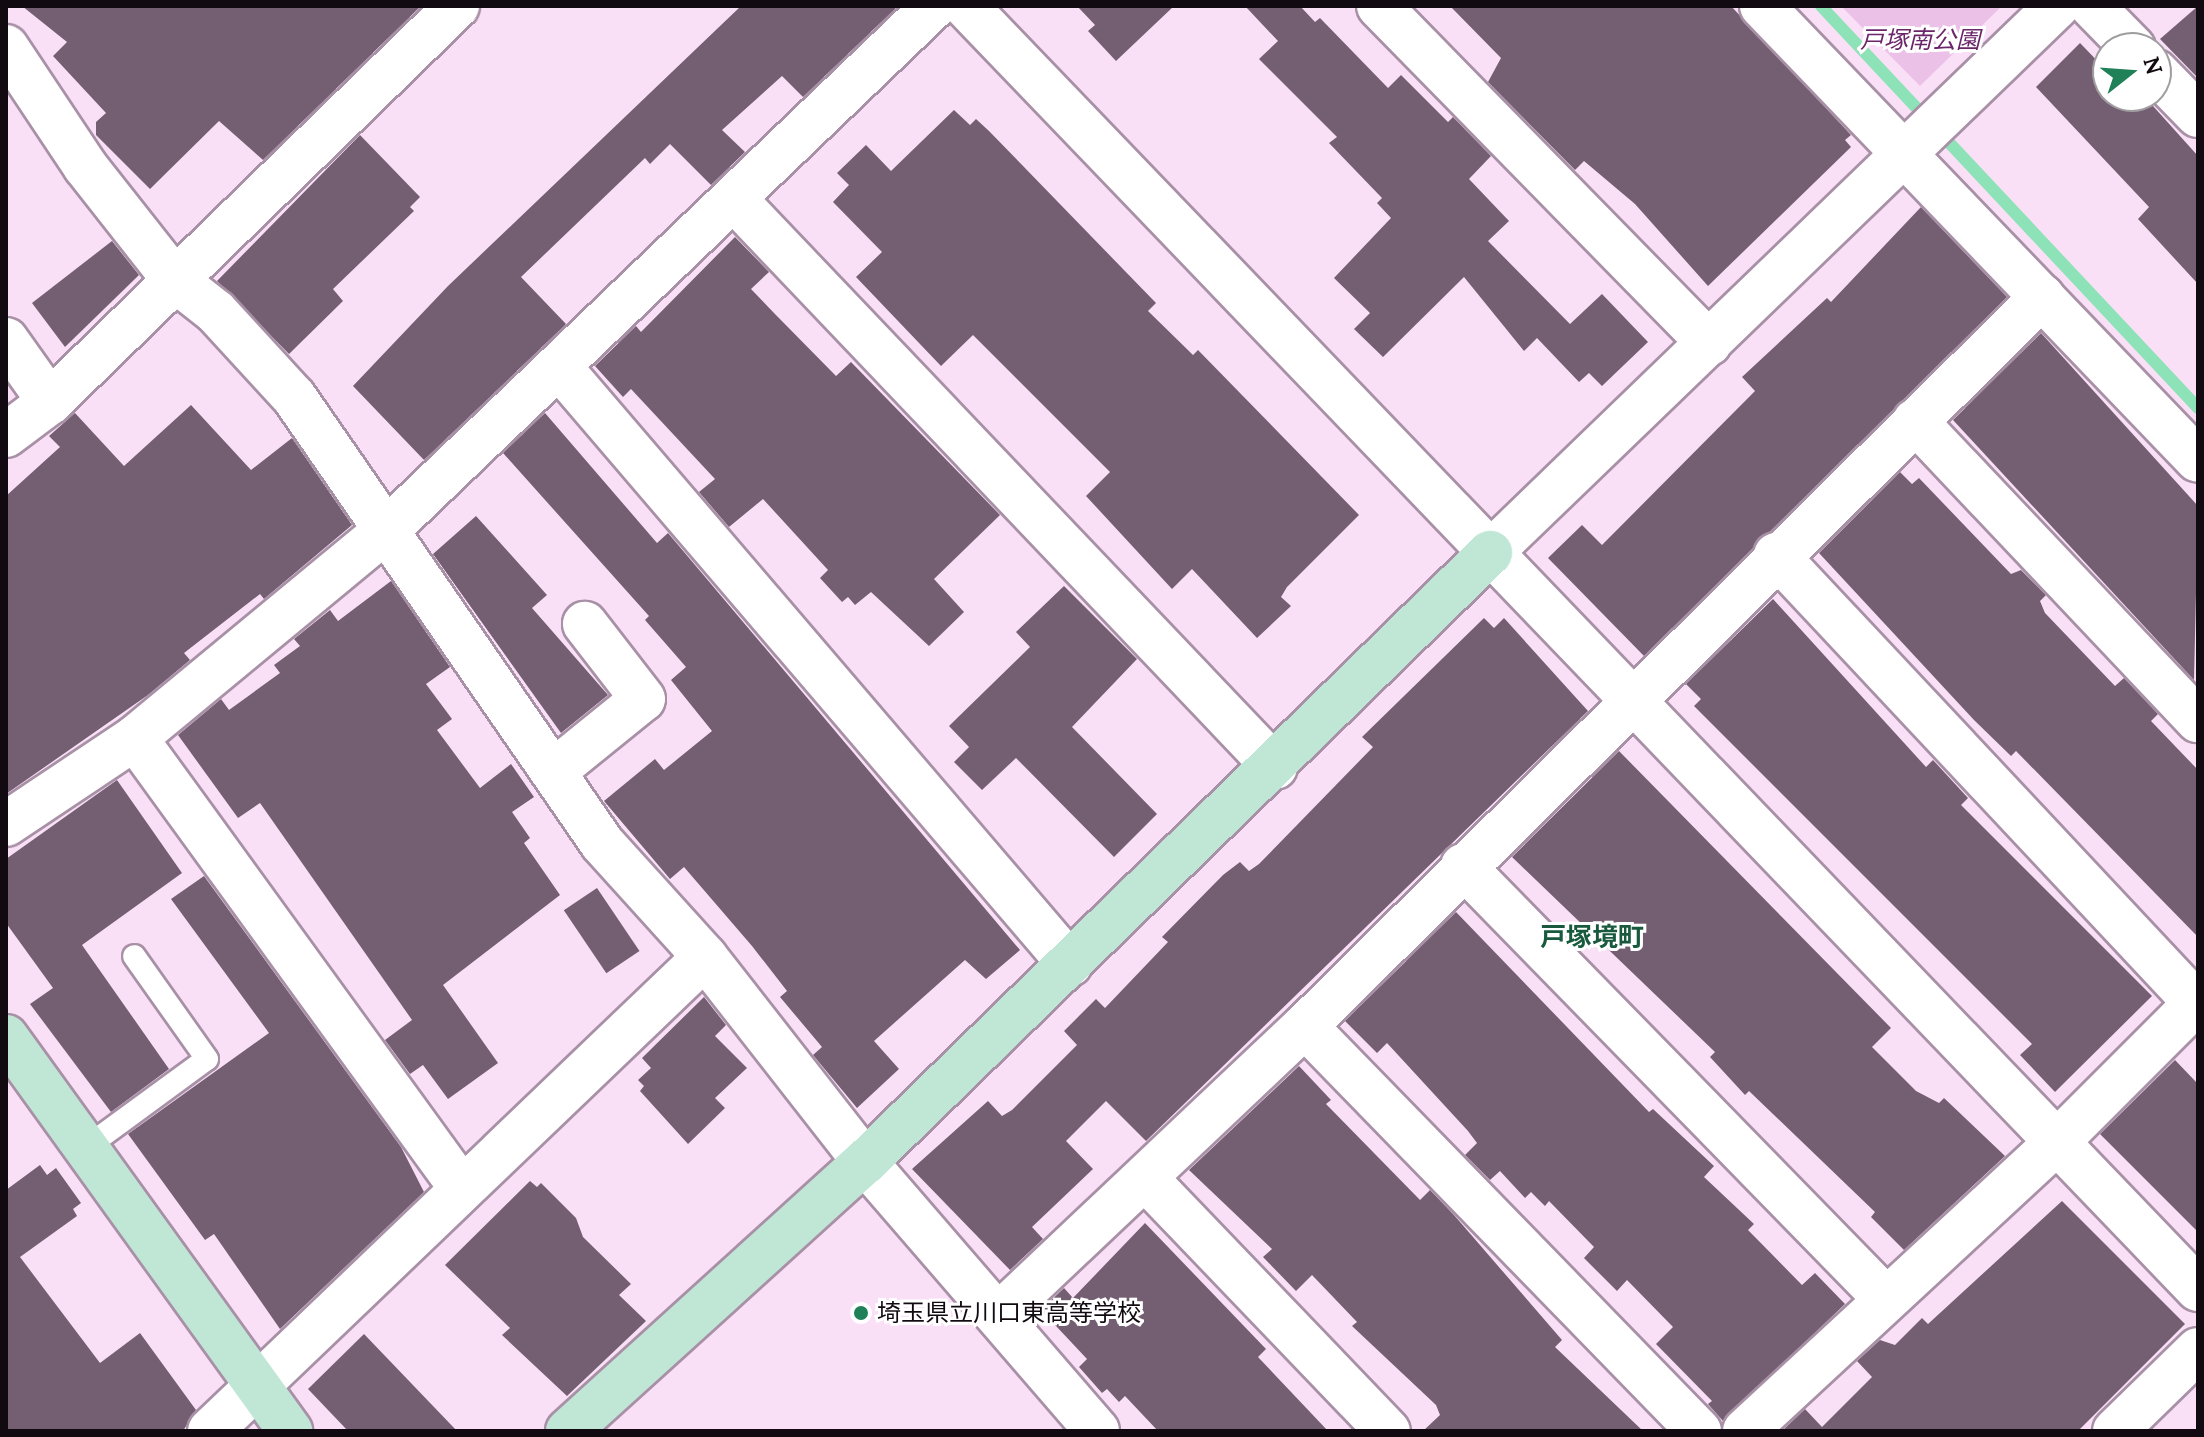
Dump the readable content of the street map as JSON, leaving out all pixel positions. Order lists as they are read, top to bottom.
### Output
{
  "districts": ["戸塚境町"],
  "parks": ["戸塚南公園"],
  "places": ["埼玉県立川口東高等学校"],
  "north": "right"
}
